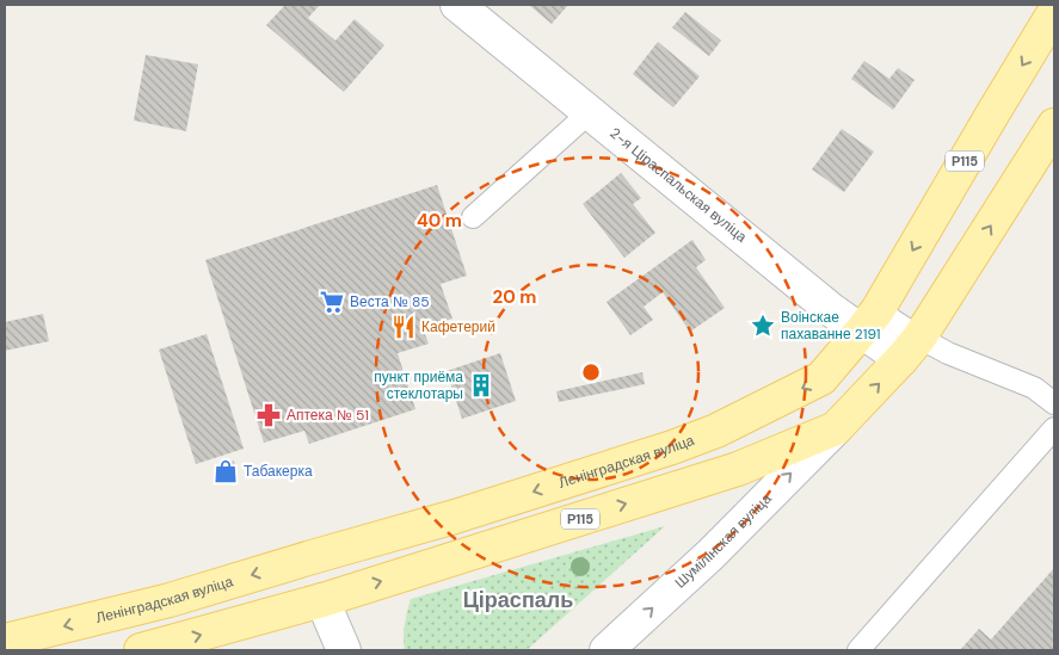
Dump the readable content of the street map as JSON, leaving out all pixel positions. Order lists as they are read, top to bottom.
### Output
{
  "streets": {
    "main road": ["Р115", "Ленінградская вуліца"],
    "street": ["2-я Ціраспальская вуліца", "Шумілінская вуліца"]
  },
  "crossings": [
    ["Р115", "2-я Ціраспальская вуліца"],
    ["Р115", "Шумілінская вуліца"],
    ["2-я Ціраспальская вуліца", "Ленінградская вуліца"]
  ],
  "one_way": ["Шумілінская вуліца"],
  "districts": ["Ціраспаль"],
  "places": {
    "supermarket": ["Веста № 85"],
    "place": ["Воінскае пахаванне 2191"],
    "restaurant": ["Кафетерий"],
    "building": ["пункт приёма стеклотары"],
    "pharmacy": ["Аптека № 51"],
    "shop": ["Табакерка"]
  },
  "rings": ["40 m", "20 m"]
}
